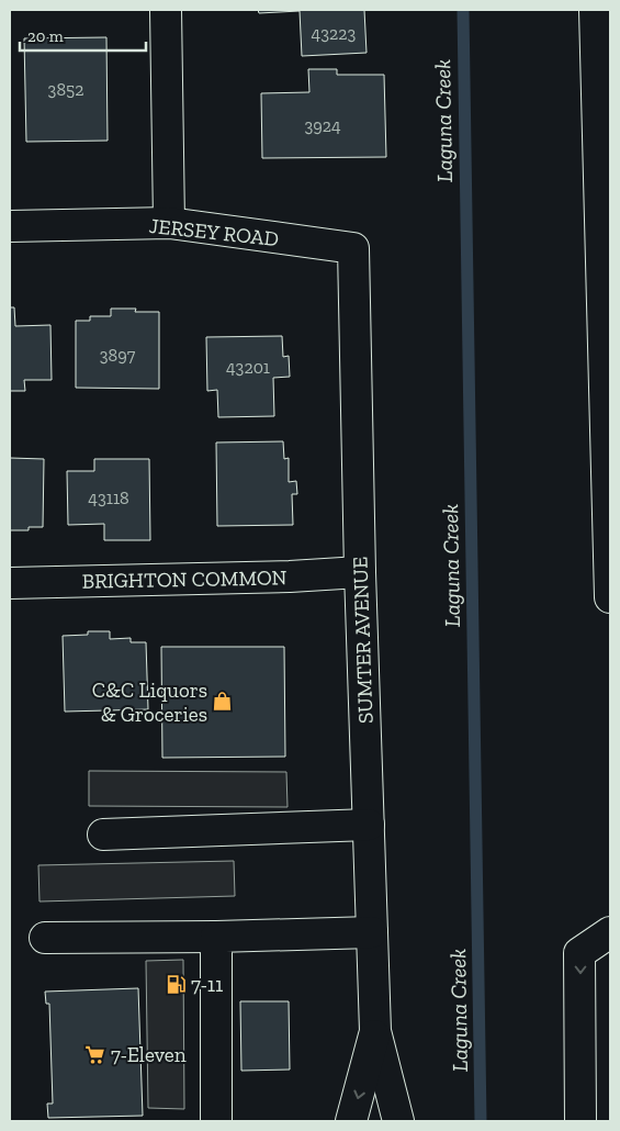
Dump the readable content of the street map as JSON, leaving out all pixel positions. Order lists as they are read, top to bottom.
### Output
{
  "streets": {
    "street": ["JERSEY ROAD", "BRIGHTON COMMON", "SUMTER AVENUE"]
  },
  "crossings": [
    ["JERSEY ROAD", "SUMTER AVENUE"],
    ["BRIGHTON COMMON", "SUMTER AVENUE"]
  ],
  "water": ["Laguna Creek"],
  "places": {
    "shop": ["C&C Liquors & Groceries"],
    "fuel station": ["7-11"],
    "supermarket": ["7-Eleven"]
  },
  "house_numbers": [
    "43223",
    "3852",
    "3924",
    "3897",
    "43201",
    "43118"
  ],
  "scale_bar": "20 m"
}
